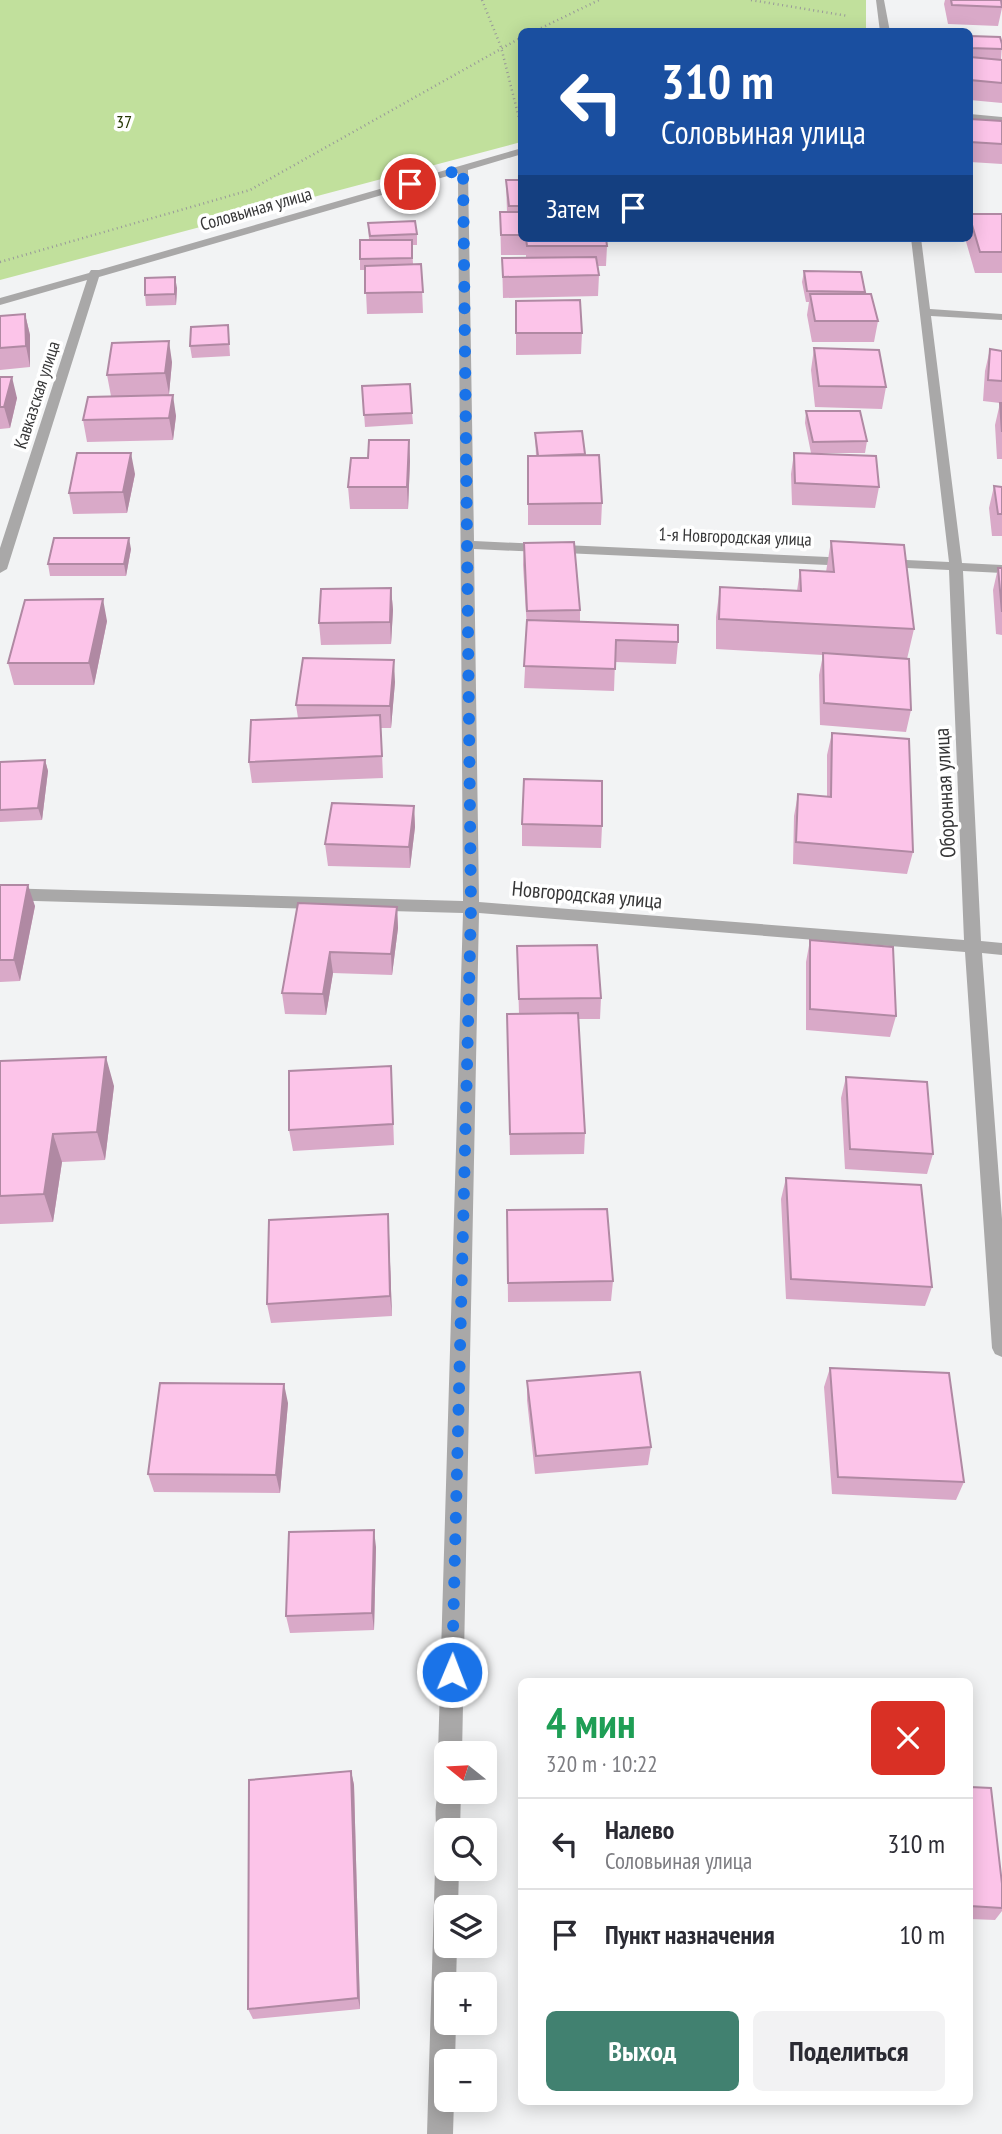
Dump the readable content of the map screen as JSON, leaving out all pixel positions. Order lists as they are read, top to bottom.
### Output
{
  "streets": {
    "street": [
      "Соловьиная улица",
      "Кавказская улица",
      "1-я Новгородская улица",
      "Оборонная улица",
      "Новгородская улица"
    ]
  },
  "crossings": [
    ["Соловьиная улица", "Кавказская улица"],
    ["1-я Новгородская улица", "Оборонная улица"],
    ["Оборонная улица", "Новгородская улица"]
  ],
  "parks": ["37"],
  "north": "left",
  "page": {
    "turn": ["310 m", "Соловьиная улица"],
    "then": "Затем",
    "heading": ["4 мин", "320 m · 10:22"],
    "map_buttons": ["+", "−"],
    "list": [
      {
        "name": "Налево",
        "note": "Соловьиная улица",
        "value": "310 m"
      },
      {
        "name": "Пункт назначения",
        "value": "10 m"
      }
    ],
    "buttons": ["Выход", "Поделиться"]
  }
}
